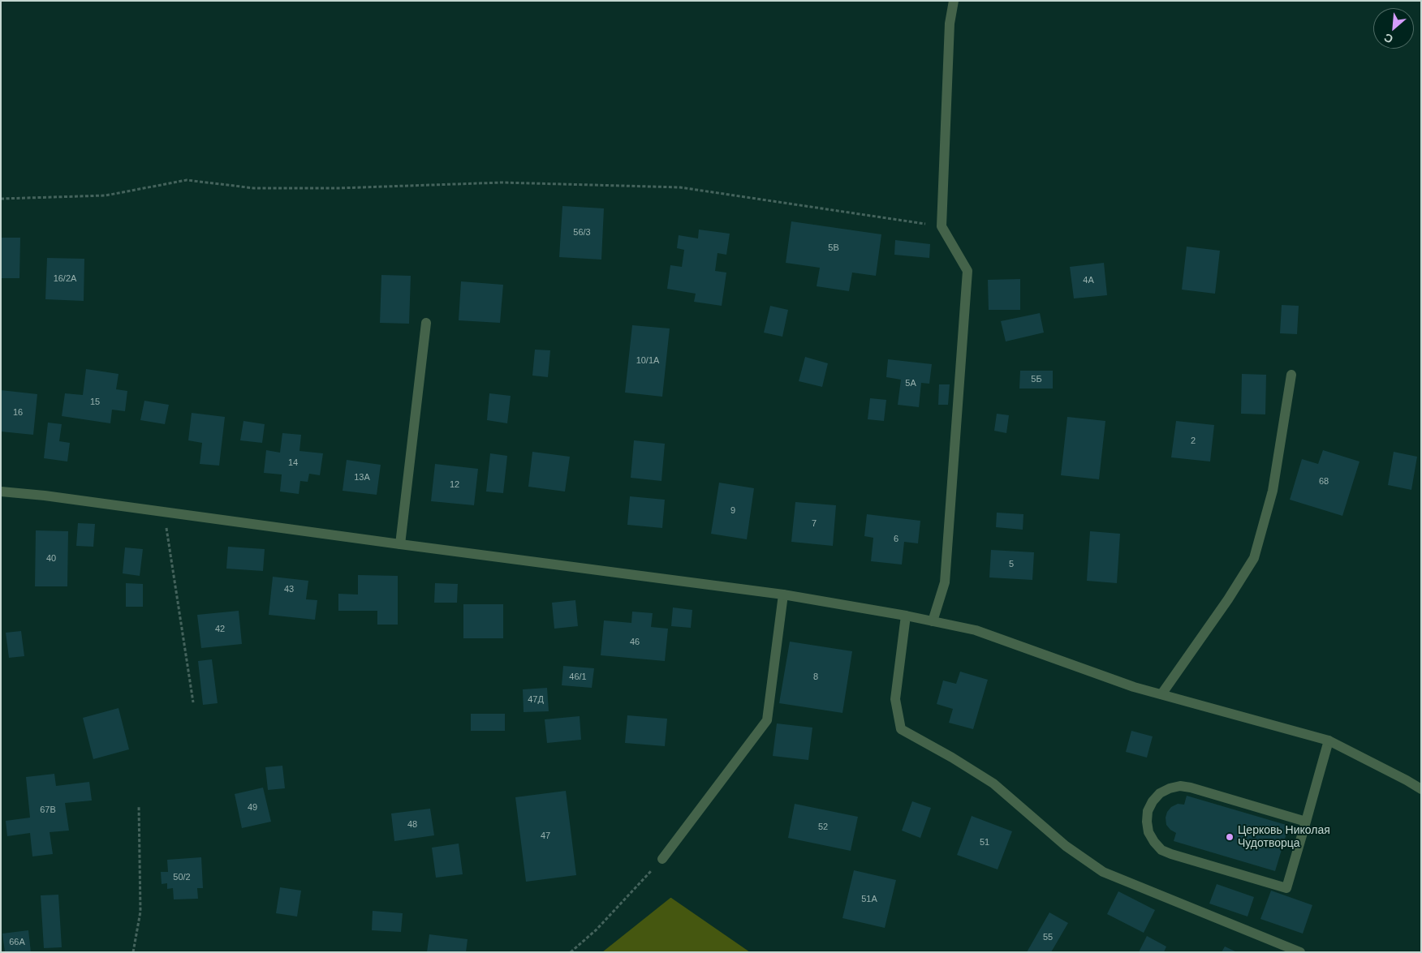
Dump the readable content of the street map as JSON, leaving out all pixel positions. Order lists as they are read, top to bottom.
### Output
{
  "places": ["Церковь Николая Чудотворца"],
  "house_numbers": [
    "56/3",
    "5В",
    "16/2А",
    "4А",
    "10/1А",
    "5Б",
    "5А",
    "15",
    "16",
    "2",
    "14",
    "13А",
    "68",
    "12",
    "9",
    "7",
    "6",
    "40",
    "5",
    "43",
    "42",
    "46",
    "46/1",
    "8",
    "47Д",
    "49",
    "67В",
    "48",
    "52",
    "47",
    "51",
    "50/2",
    "51А",
    "55",
    "66А"
  ],
  "north": "bottom left"
}
